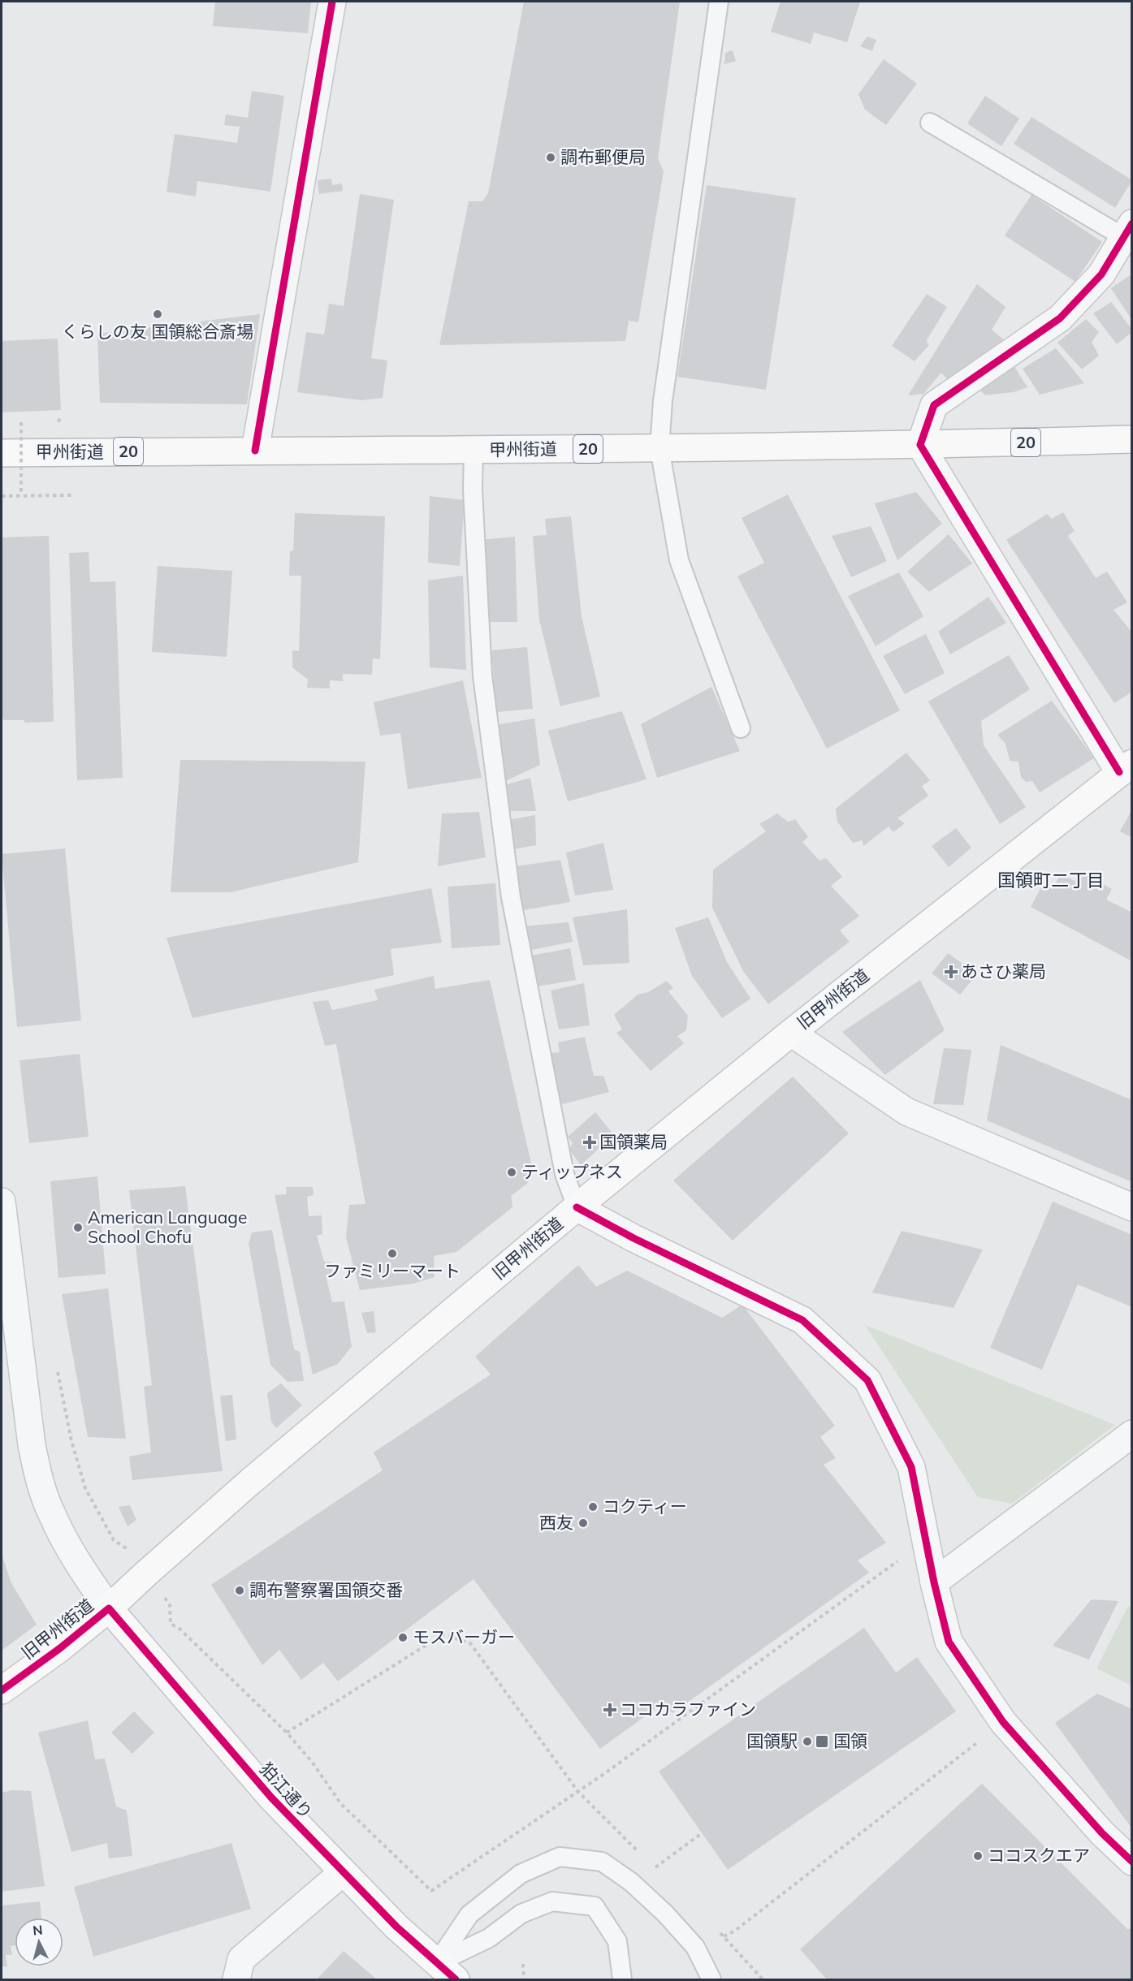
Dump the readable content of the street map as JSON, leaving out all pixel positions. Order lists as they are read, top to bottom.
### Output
{
  "streets": {
    "main road": [
      "20",
      "甲州街道",
      "旧甲州街道",
      "狛江通り"
    ]
  },
  "crossings": [
    ["旧甲州街道", "狛江通り"]
  ],
  "districts": ["国領町二丁目"],
  "places": {
    "other": [
      "調布郵便局",
      "くらしの友 国領総合斎場",
      "ティップネス",
      "American Language School Chofu",
      "ファミリーマート",
      "コクティー",
      "西友",
      "調布警察署国領交番",
      "モスバーガー",
      "国領駅",
      "ココスクエア"
    ],
    "health": ["あさひ薬局", "国領薬局", "ココカラファイン"],
    "transit": ["国領"]
  },
  "north": "top"
}
